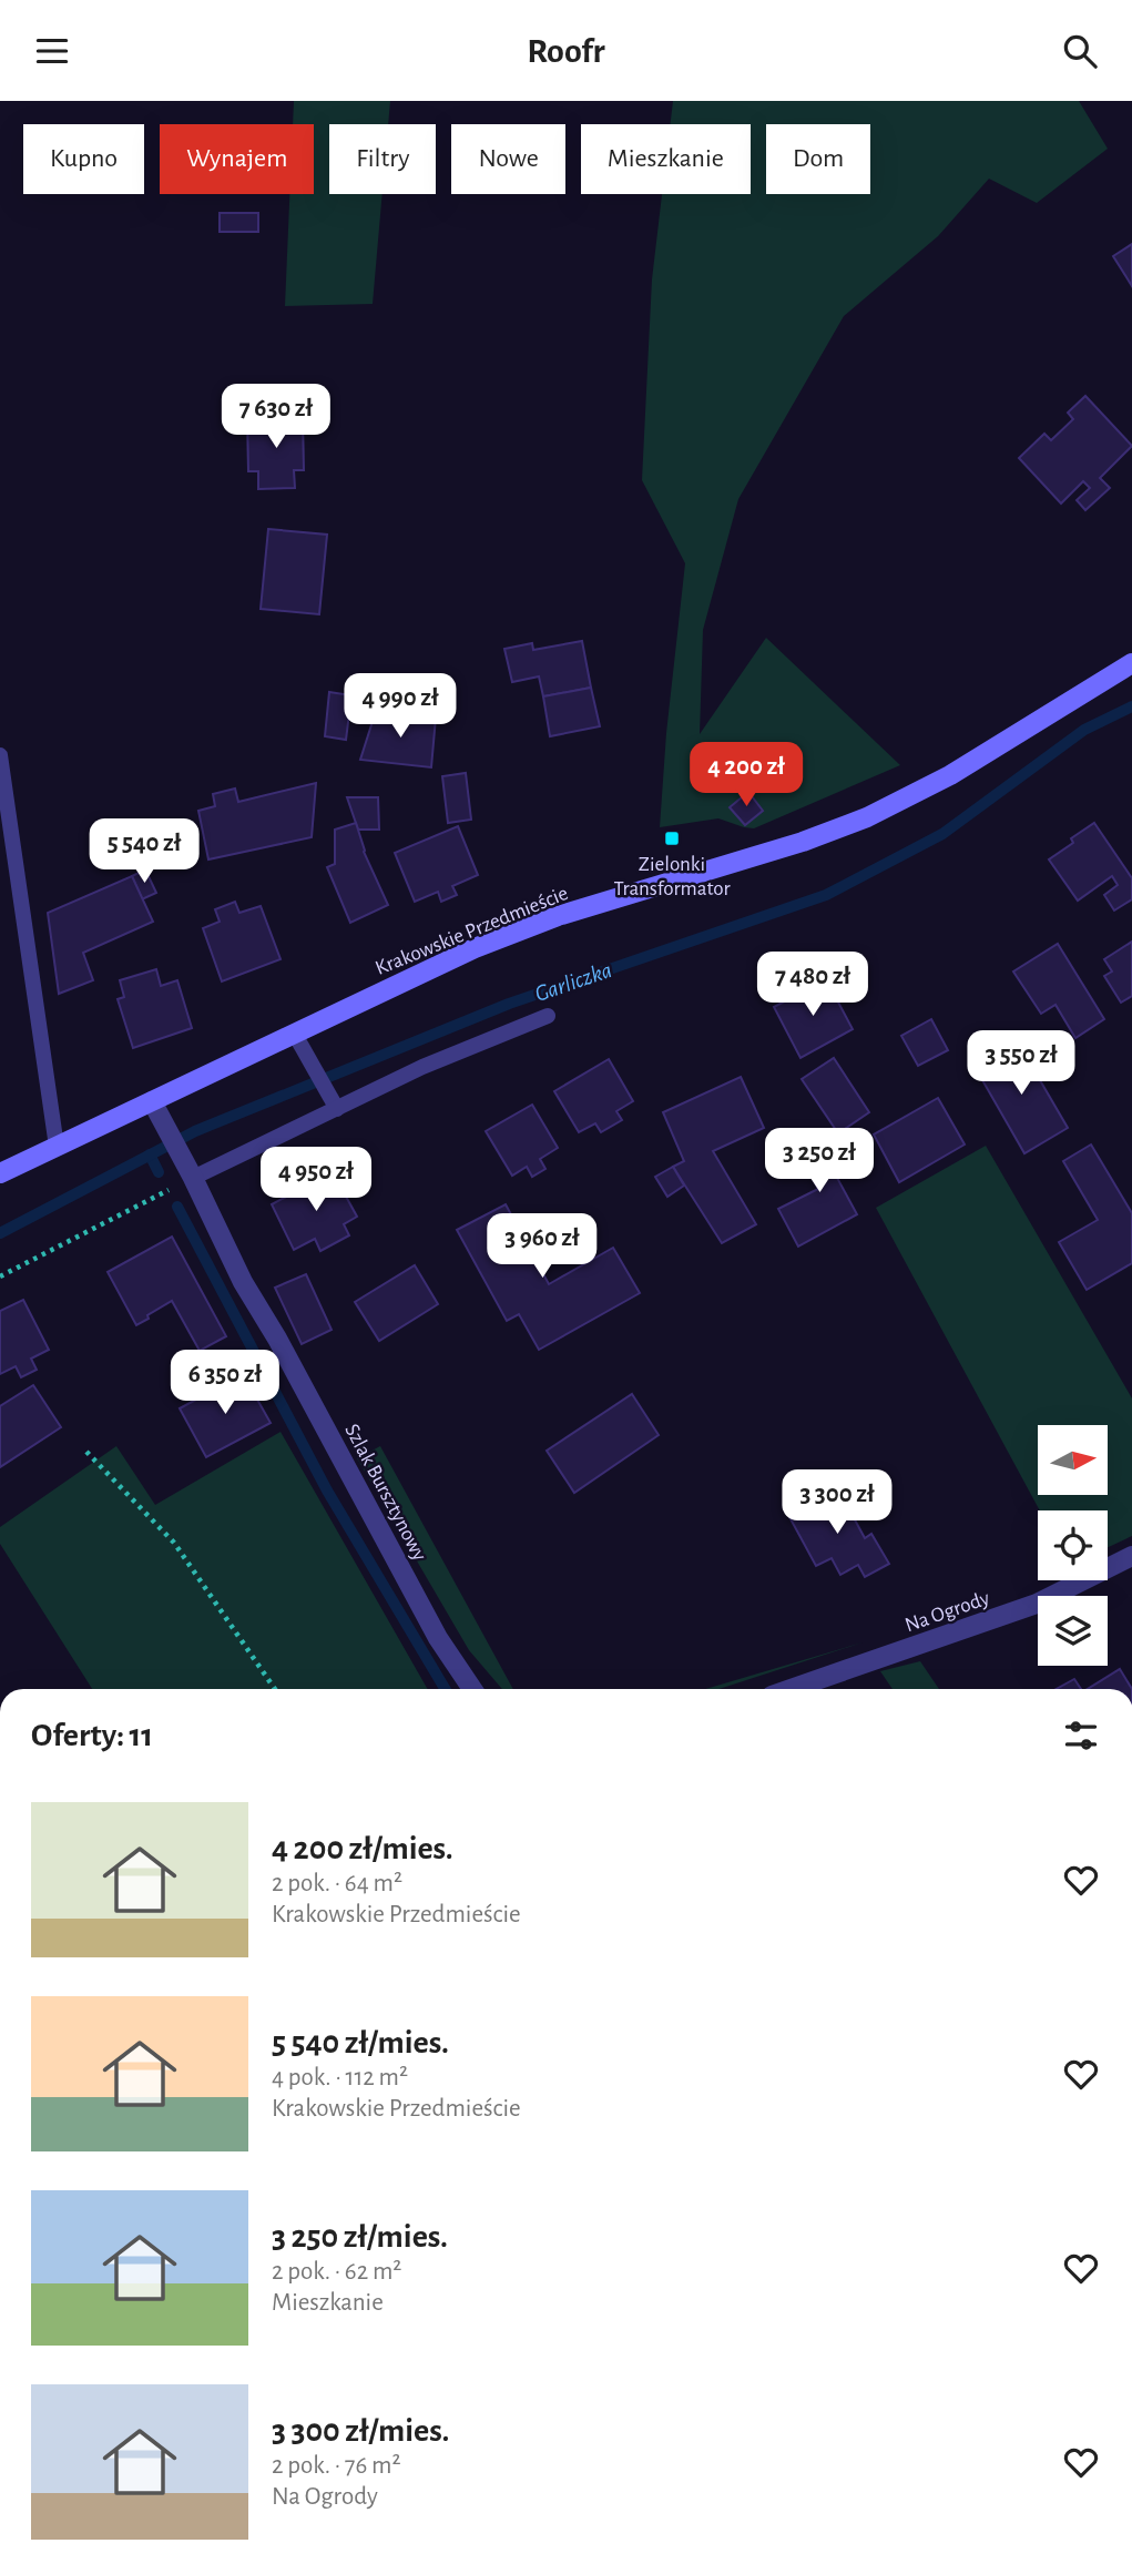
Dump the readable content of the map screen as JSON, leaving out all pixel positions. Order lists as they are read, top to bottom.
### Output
{
  "streets": {
    "main road": ["Krakowskie Przedmieście"],
    "street": ["Szlak Bursztynowy", "Na Ogrody"]
  },
  "crossings": [
    ["Krakowskie Przedmieście", "Szlak Bursztynowy"]
  ],
  "water": ["Garliczka"],
  "places": {
    "transit": ["Zielonki Transformator"]
  },
  "north": "right",
  "page": {
    "header": "Roofr",
    "chip": [
      "Kupno",
      "Wynajem",
      "Filtry",
      "Nowe",
      "Mieszkanie",
      "Dom"
    ],
    "price": [
      "7 630 zł",
      "4 990 zł",
      "4 200 zł",
      "5 540 zł",
      "7 480 zł",
      "3 550 zł",
      "3 250 zł",
      "4 950 zł",
      "3 960 zł",
      "6 350 zł",
      "3 300 zł"
    ],
    "heading": "Oferty: 11",
    "list": [
      {
        "name": "4 200 zł/mies.",
        "note": "2 pok. · 64 m² · Krakowskie Przedmieście"
      },
      {
        "name": "5 540 zł/mies.",
        "note": "4 pok. · 112 m² · Krakowskie Przedmieście"
      },
      {
        "name": "3 250 zł/mies.",
        "note": "2 pok. · 62 m² · Mieszkanie"
      },
      {
        "name": "3 300 zł/mies.",
        "note": "2 pok. · 76 m² · Na Ogrody"
      }
    ]
  }
}
